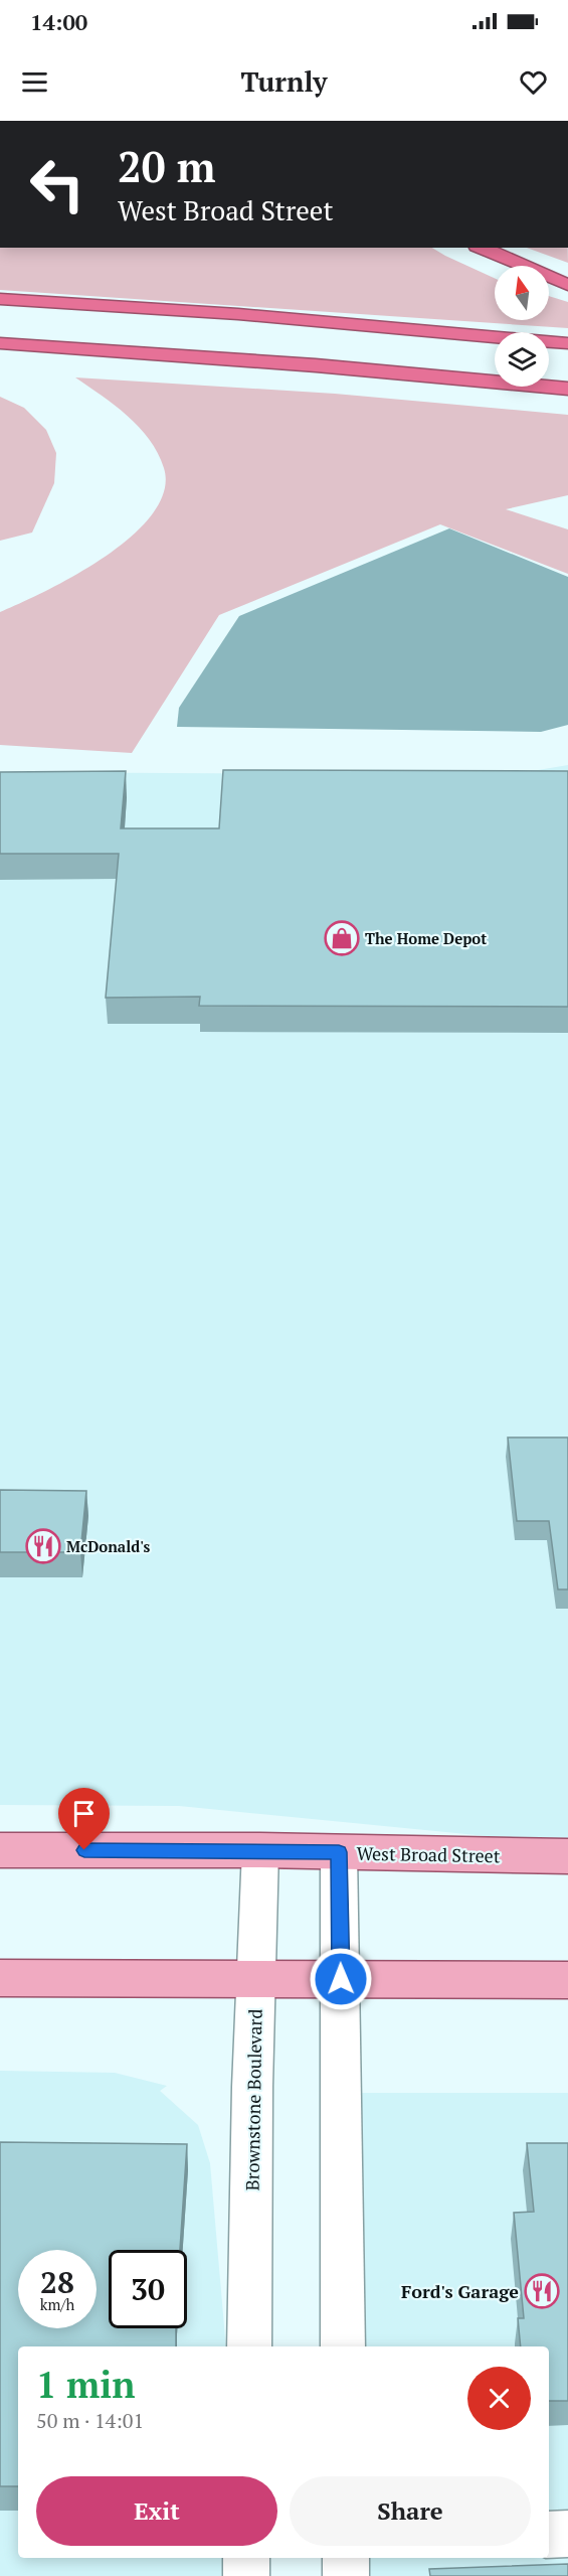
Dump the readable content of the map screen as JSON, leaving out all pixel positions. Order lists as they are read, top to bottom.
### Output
{
  "streets": {
    "main road": ["West Broad Street"],
    "street": ["Brownstone Boulevard"]
  },
  "crossings": [
    ["West Broad Street", "Brownstone Boulevard"]
  ],
  "places": {
    "shop": ["The Home Depot"],
    "restaurant": ["McDonald's", "Ford's Garage"]
  },
  "north": "top",
  "page": {
    "status": "14:00",
    "header": "Turnly",
    "turn": ["20 m", "West Broad Street"],
    "speed": "28 km/h",
    "limit": "30",
    "heading": ["1 min", "50 m · 14:01"],
    "buttons": ["Exit", "Share"]
  }
}
